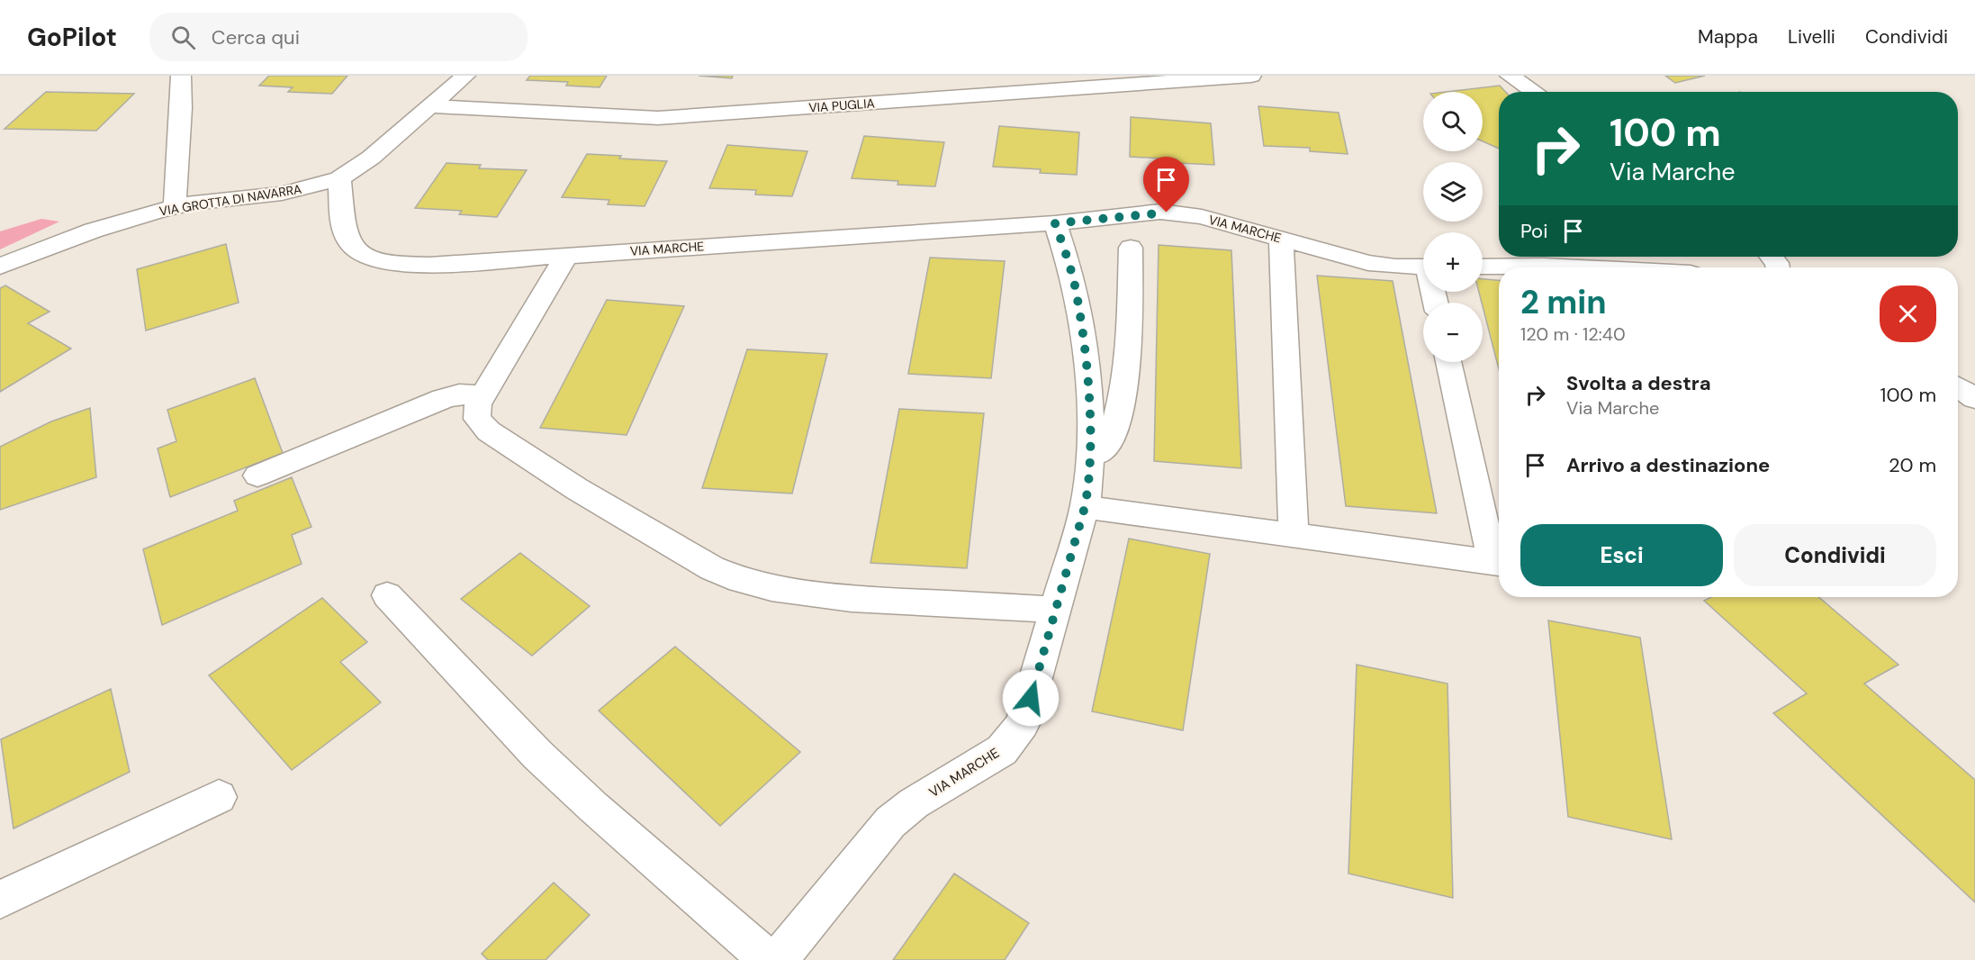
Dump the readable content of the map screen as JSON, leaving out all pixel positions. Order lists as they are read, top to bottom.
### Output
{
  "streets": {
    "street": ["VIA PUGLIA", "VIA GROTTA DI NAVARRA", "VIA MARCHE"]
  },
  "crossings": [
    ["VIA PUGLIA", "VIA GROTTA DI NAVARRA"],
    ["VIA GROTTA DI NAVARRA", "VIA MARCHE"]
  ],
  "page": {
    "header": "GoPilot",
    "search": "Cerca qui",
    "nav": ["Mappa", "Livelli", "Condividi"],
    "map_buttons": ["+", "−"],
    "turn": ["100 m", "Via Marche"],
    "then": "Poi",
    "heading": ["2 min", "120 m · 12:40"],
    "list": [
      {
        "name": "Svolta a destra",
        "note": "Via Marche",
        "value": "100 m"
      },
      {
        "name": "Arrivo a destinazione",
        "value": "20 m"
      }
    ],
    "buttons": ["Esci", "Condividi"]
  }
}
